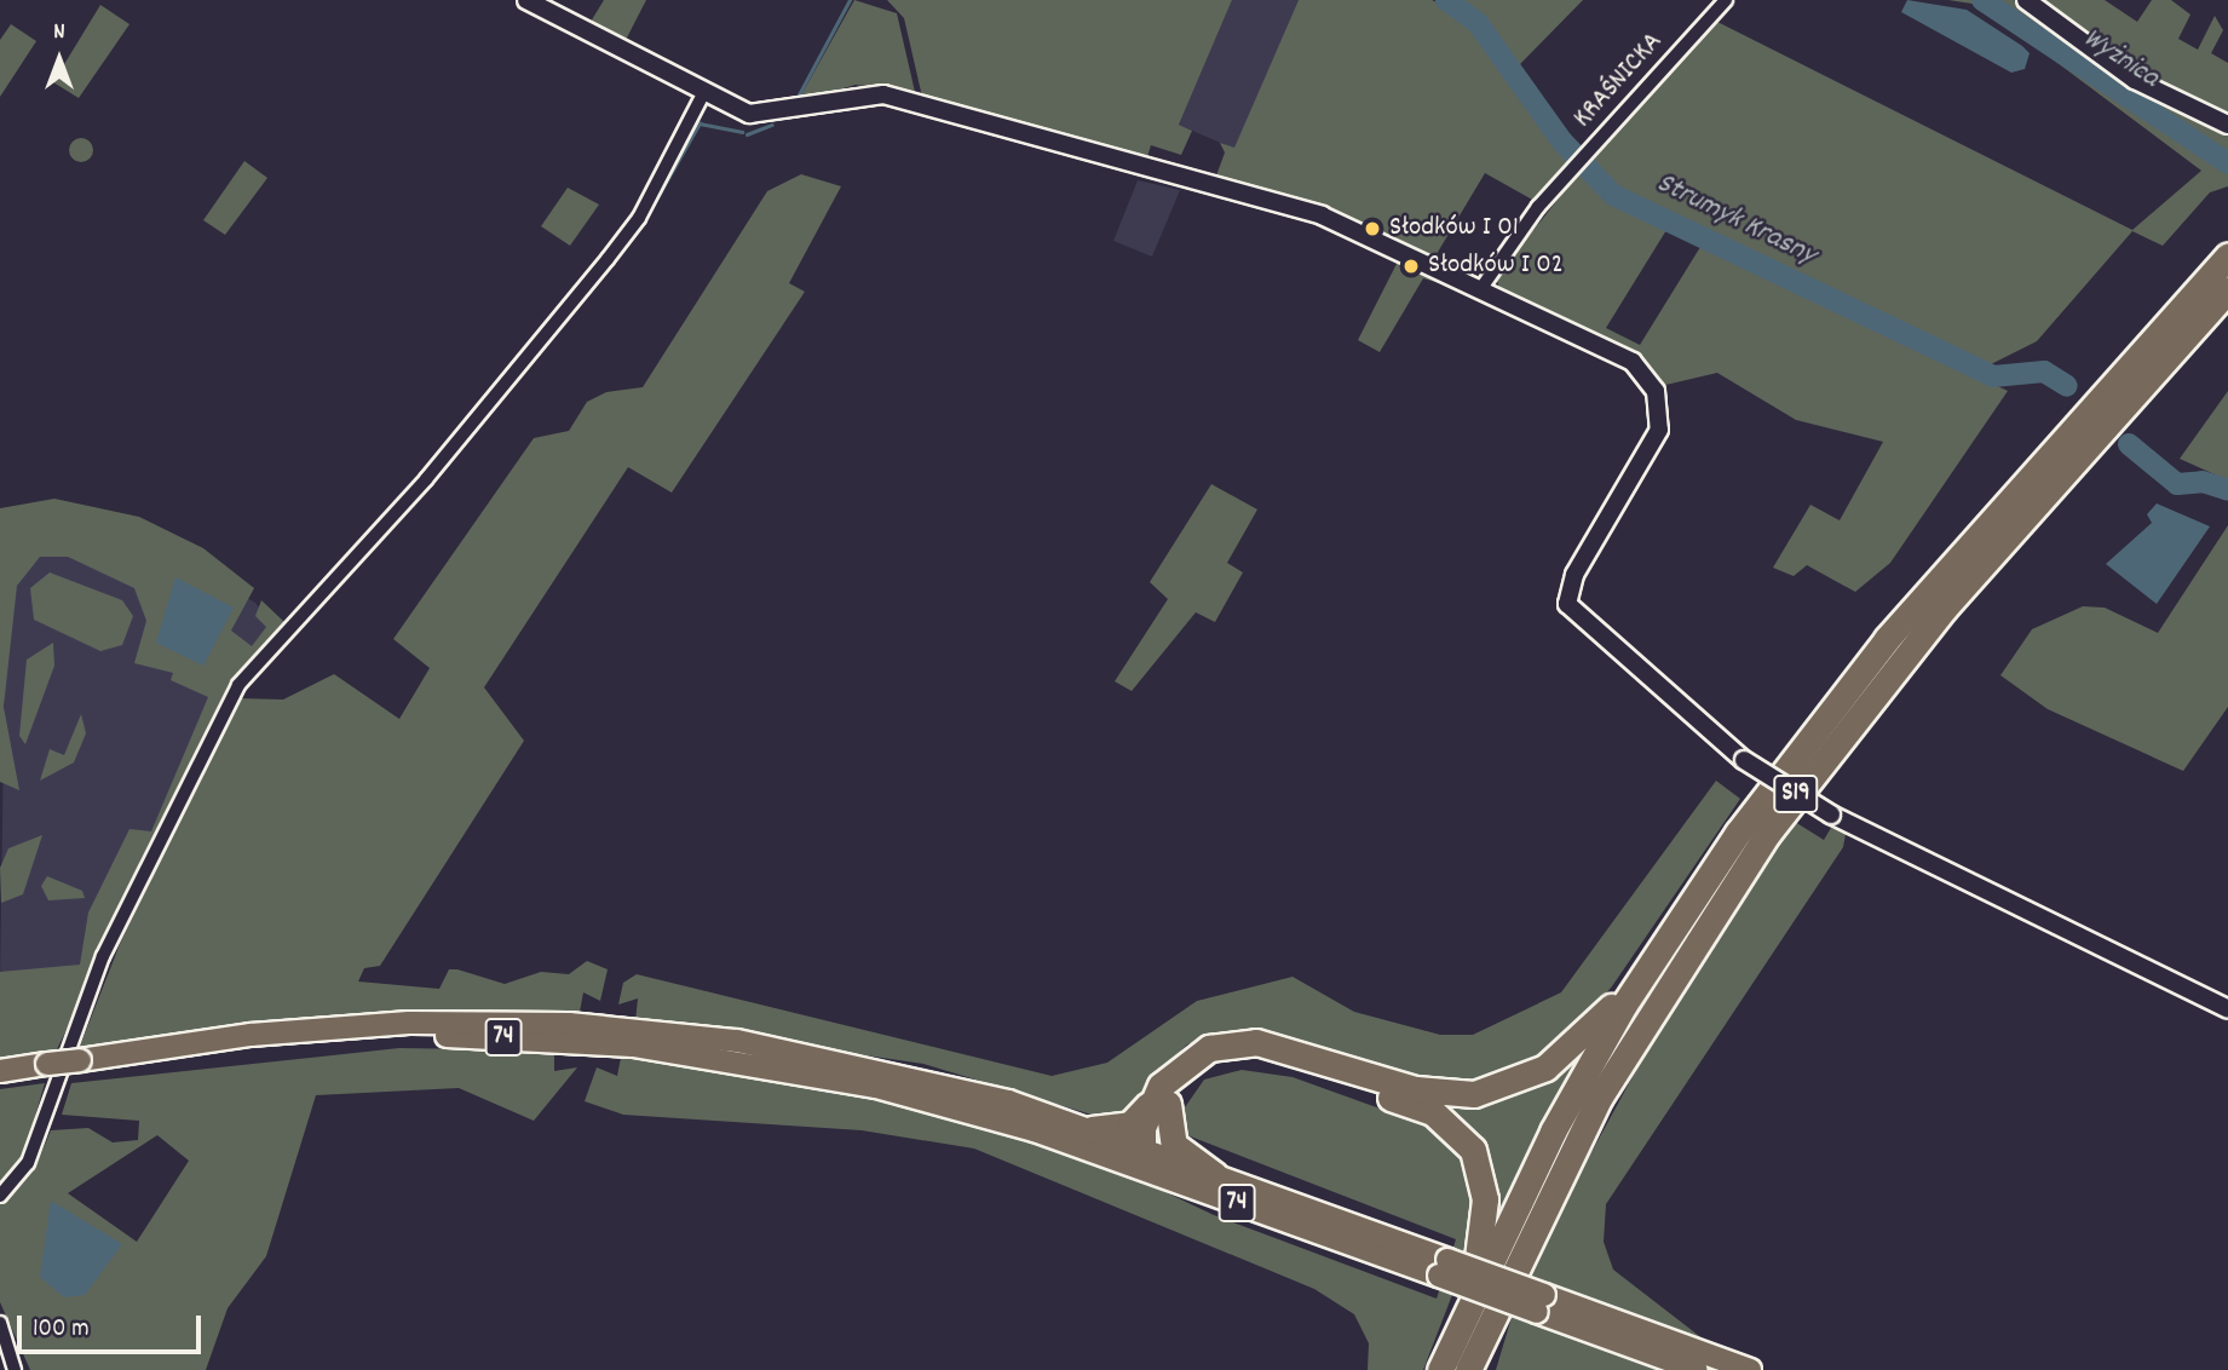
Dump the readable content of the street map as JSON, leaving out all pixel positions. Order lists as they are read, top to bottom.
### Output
{
  "streets": {
    "highway": ["S19"],
    "main road": ["74"],
    "street": ["KRAŚNICKA"]
  },
  "water": ["Wyżnica", "Strumyk Krasny"],
  "places": ["Słodków I 01", "Słodków I 02"],
  "scale_bar": "100 m",
  "north": "top"
}
